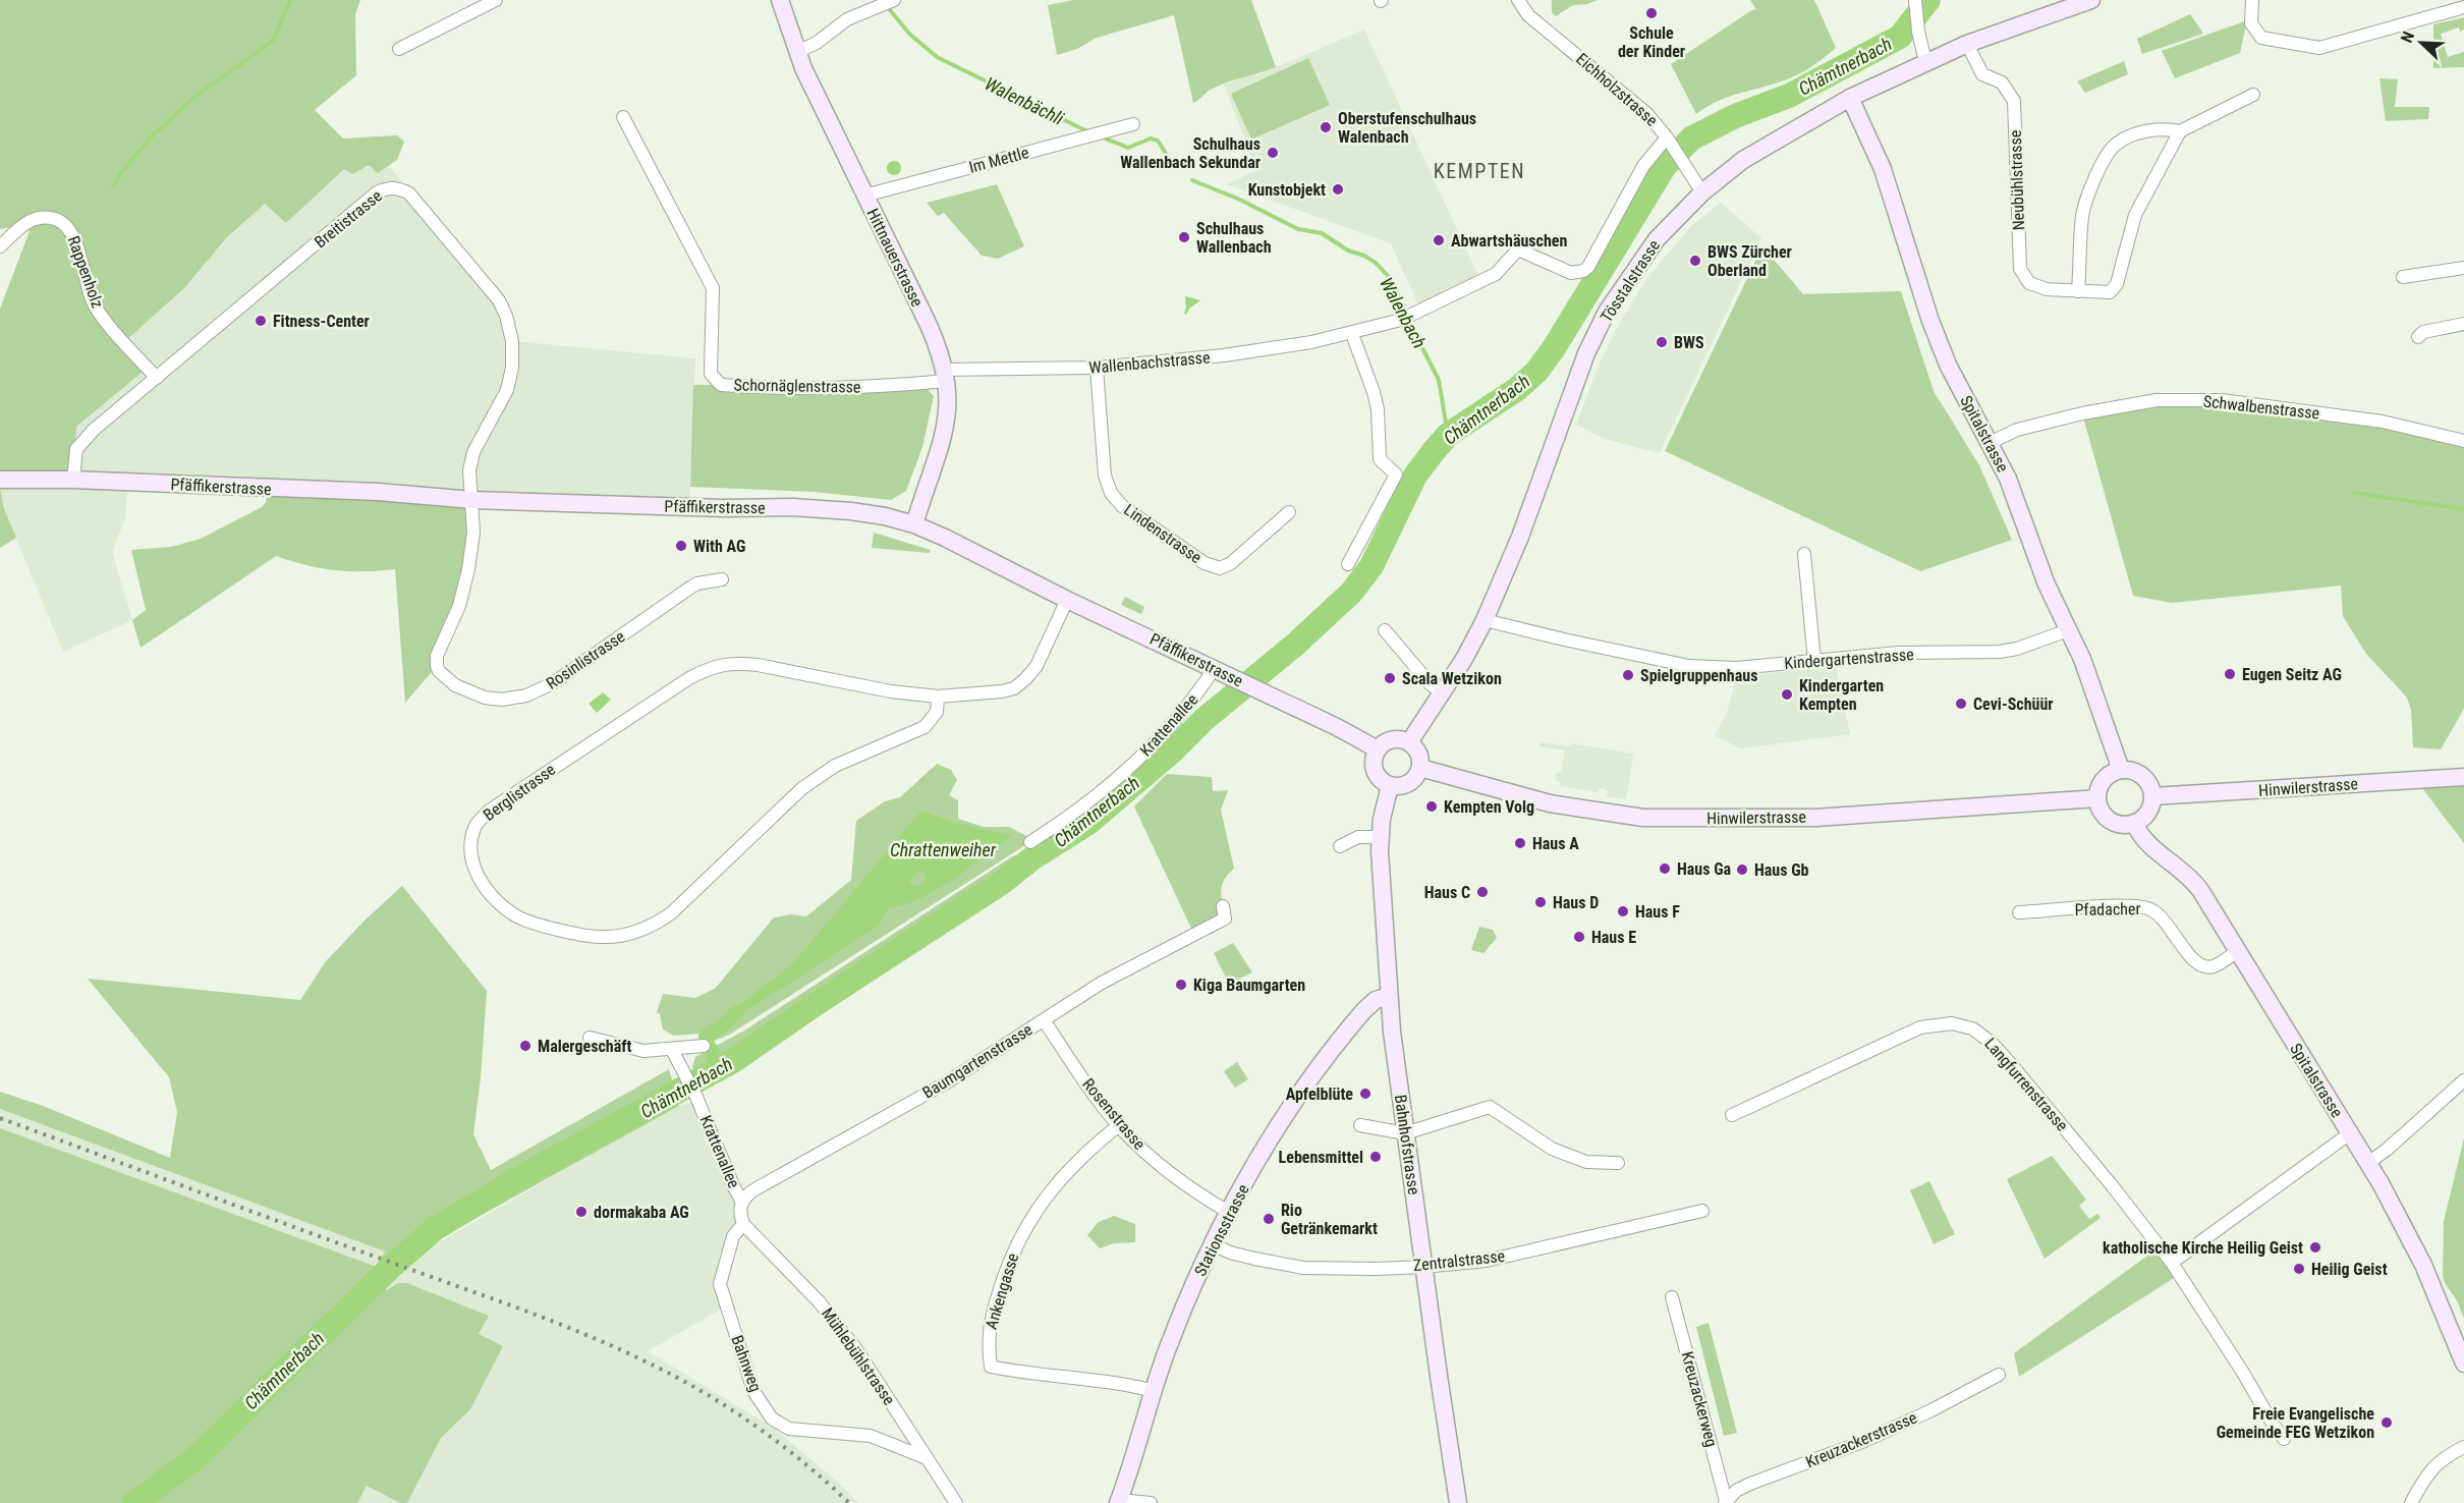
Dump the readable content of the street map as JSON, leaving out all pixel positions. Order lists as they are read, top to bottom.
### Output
{
  "streets": {
    "main road": [
      "Hittnauerstrasse",
      "Tösstalstrasse",
      "Spitalstrasse",
      "Pfäffikerstrasse",
      "Hinwilerstrasse",
      "Bahnhofstrasse",
      "Stationsstrasse"
    ],
    "street": [
      "Eichholzstrasse",
      "Im Mettle",
      "Neubühlstrasse",
      "Breitistrasse",
      "Rappenholz",
      "Wallenbachstrasse",
      "Schornäglenstrasse",
      "Schwalbenstrasse",
      "Lindenstrasse",
      "Kindergartenstrasse",
      "Rosinlistrasse",
      "Krattenallee",
      "Berglistrasse",
      "Pfadacher",
      "Baumgartenstrasse",
      "Langfurrenstrasse",
      "Rosenstrasse",
      "Zentralstrasse",
      "Ankengasse",
      "Mühlebühlstrasse",
      "Bahnweg",
      "Kreuzackerweg",
      "Kreuzackerstrasse"
    ]
  },
  "crossings": [
    ["Eichholzstrasse", "Tösstalstrasse"],
    ["Eichholzstrasse", "Wallenbachstrasse"],
    ["Im Mettle", "Hittnauerstrasse"],
    ["Neubühlstrasse", "Tösstalstrasse"],
    ["Breitistrasse", "Rappenholz"],
    ["Breitistrasse", "Pfäffikerstrasse"],
    ["Breitistrasse", "Rosinlistrasse"],
    ["Hittnauerstrasse", "Wallenbachstrasse"],
    ["Hittnauerstrasse", "Schornäglenstrasse"],
    ["Hittnauerstrasse", "Pfäffikerstrasse"],
    ["Tösstalstrasse", "Spitalstrasse"],
    ["Tösstalstrasse", "Pfäffikerstrasse"],
    ["Tösstalstrasse", "Kindergartenstrasse"],
    ["Tösstalstrasse", "Hinwilerstrasse"],
    ["Tösstalstrasse", "Bahnhofstrasse"],
    ["Wallenbachstrasse", "Schornäglenstrasse"],
    ["Wallenbachstrasse", "Lindenstrasse"],
    ["Schwalbenstrasse", "Spitalstrasse"],
    ["Spitalstrasse", "Kindergartenstrasse"],
    ["Spitalstrasse", "Hinwilerstrasse"],
    ["Spitalstrasse", "Pfadacher"],
    ["Pfäffikerstrasse", "Rosinlistrasse"],
    ["Pfäffikerstrasse", "Krattenallee"],
    ["Pfäffikerstrasse", "Hinwilerstrasse"],
    ["Pfäffikerstrasse", "Berglistrasse"],
    ["Pfäffikerstrasse", "Bahnhofstrasse"],
    ["Krattenallee", "Baumgartenstrasse"],
    ["Hinwilerstrasse", "Bahnhofstrasse"],
    ["Baumgartenstrasse", "Rosenstrasse"],
    ["Rosenstrasse", "Stationsstrasse"],
    ["Rosenstrasse", "Ankengasse"],
    ["Bahnhofstrasse", "Stationsstrasse"],
    ["Bahnhofstrasse", "Zentralstrasse"],
    ["Stationsstrasse", "Zentralstrasse"],
    ["Stationsstrasse", "Ankengasse"],
    ["Mühlebühlstrasse", "Bahnweg"],
    ["Kreuzackerweg", "Kreuzackerstrasse"]
  ],
  "districts": ["KEMPTEN"],
  "water": [
    "Chämtnerbach",
    "Walenbächli",
    "Walenbach",
    "Chrattenweiher"
  ],
  "places": [
    "Schule der Kinder",
    "Oberstufenschulhaus Walenbach",
    "Schulhaus Wallenbach Sekundar",
    "Kunstobjekt",
    "Schulhaus Wallenbach",
    "Abwartshäuschen",
    "BWS Zürcher Oberland",
    "Fitness-Center",
    "BWS",
    "With AG",
    "Eugen Seitz AG",
    "Spielgruppenhaus",
    "Scala Wetzikon",
    "Kindergarten Kempten",
    "Cevi-Schüür",
    "Kempten Volg",
    "Haus A",
    "Haus Ga",
    "Haus Gb",
    "Haus C",
    "Haus D",
    "Haus F",
    "Haus E",
    "Kiga Baumgarten",
    "Malergeschäft",
    "Apfelblüte",
    "Lebensmittel",
    "dormakaba AG",
    "Rio Getränkemarkt",
    "katholische Kirche Heilig Geist",
    "Heilig Geist",
    "Freie Evangelische Gemeinde FEG Wetzikon"
  ],
  "north": "top left"
}
